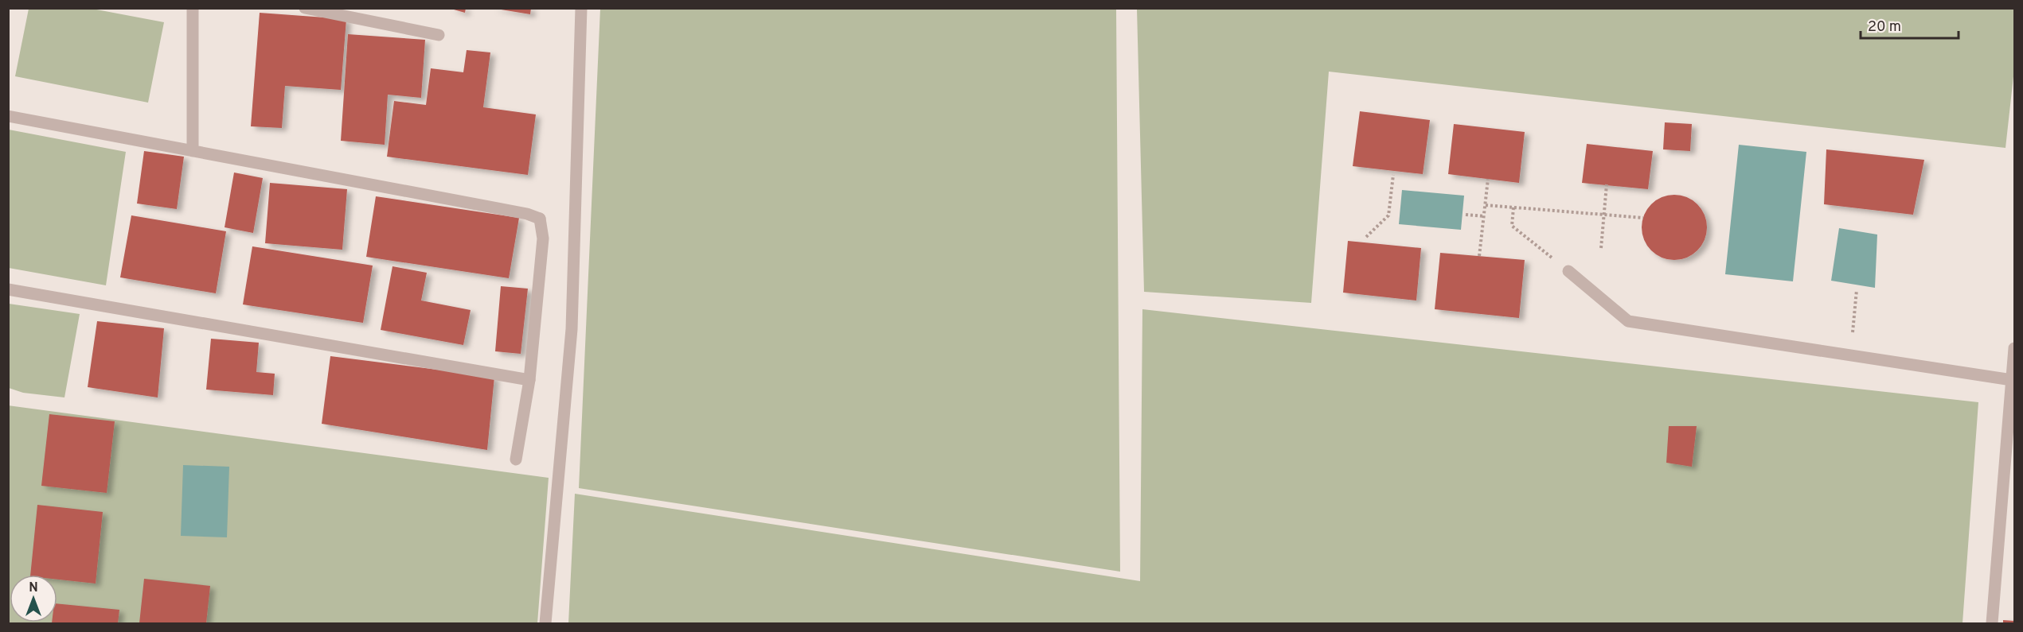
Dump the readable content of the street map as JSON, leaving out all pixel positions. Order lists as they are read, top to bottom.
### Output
{
  "scale_bar": "20 m",
  "north": "top"
}
